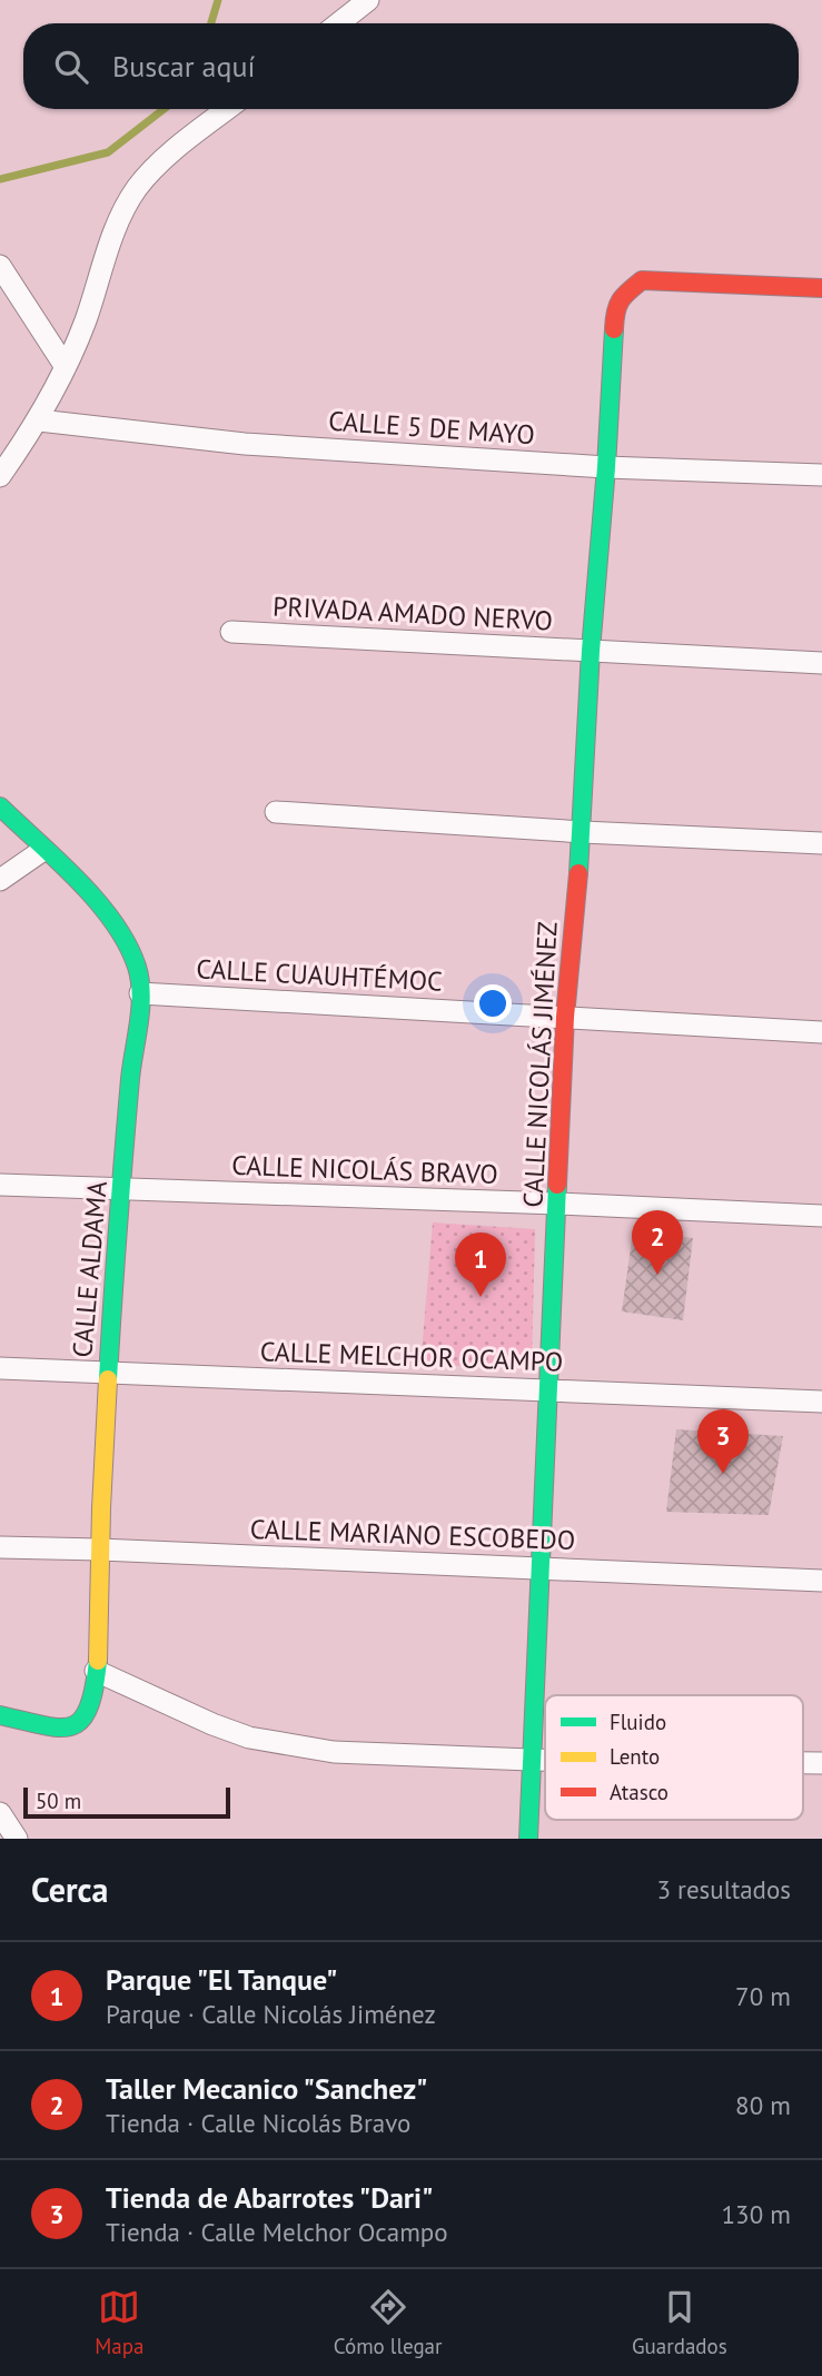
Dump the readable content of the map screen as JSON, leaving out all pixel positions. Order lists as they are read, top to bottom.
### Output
{
  "streets": {
    "street": [
      "CALLE 5 DE MAYO",
      "PRIVADA AMADO NERVO",
      "CALLE CUAUHTÉMOC",
      "CALLE NICOLÁS JIMÉNEZ",
      "CALLE NICOLÁS BRAVO",
      "CALLE ALDAMA",
      "CALLE MELCHOR OCAMPO",
      "CALLE MARIANO ESCOBEDO"
    ]
  },
  "crossings": [
    ["CALLE 5 DE MAYO", "CALLE NICOLÁS JIMÉNEZ"],
    ["PRIVADA AMADO NERVO", "CALLE NICOLÁS JIMÉNEZ"],
    ["CALLE CUAUHTÉMOC", "CALLE NICOLÁS JIMÉNEZ"],
    ["CALLE CUAUHTÉMOC", "CALLE ALDAMA"],
    ["CALLE NICOLÁS JIMÉNEZ", "CALLE NICOLÁS BRAVO"],
    ["CALLE NICOLÁS JIMÉNEZ", "CALLE MELCHOR OCAMPO"],
    ["CALLE NICOLÁS JIMÉNEZ", "CALLE MARIANO ESCOBEDO"],
    ["CALLE NICOLÁS BRAVO", "CALLE ALDAMA"],
    ["CALLE ALDAMA", "CALLE MELCHOR OCAMPO"],
    ["CALLE ALDAMA", "CALLE MARIANO ESCOBEDO"]
  ],
  "legend": ["Fluido", "Lento", "Atasco"],
  "scale_bar": "50 m",
  "page": {
    "search": "Buscar aquí",
    "pins": ["2", "1", "3"],
    "scale": "50 m",
    "heading": ["Cerca", "3 resultados"],
    "list": [
      {
        "mark": "1",
        "name": "Parque \"El Tanque\"",
        "note": "Parque · Calle Nicolás Jiménez",
        "value": "70 m"
      },
      {
        "mark": "2",
        "name": "Taller Mecanico \"Sanchez\"",
        "note": "Tienda · Calle Nicolás Bravo",
        "value": "80 m"
      },
      {
        "mark": "3",
        "name": "Tienda de Abarrotes \"Dari\"",
        "note": "Tienda · Calle Melchor Ocampo",
        "value": "130 m"
      }
    ],
    "nav": ["Mapa", "Cómo llegar", "Guardados"]
  }
}
